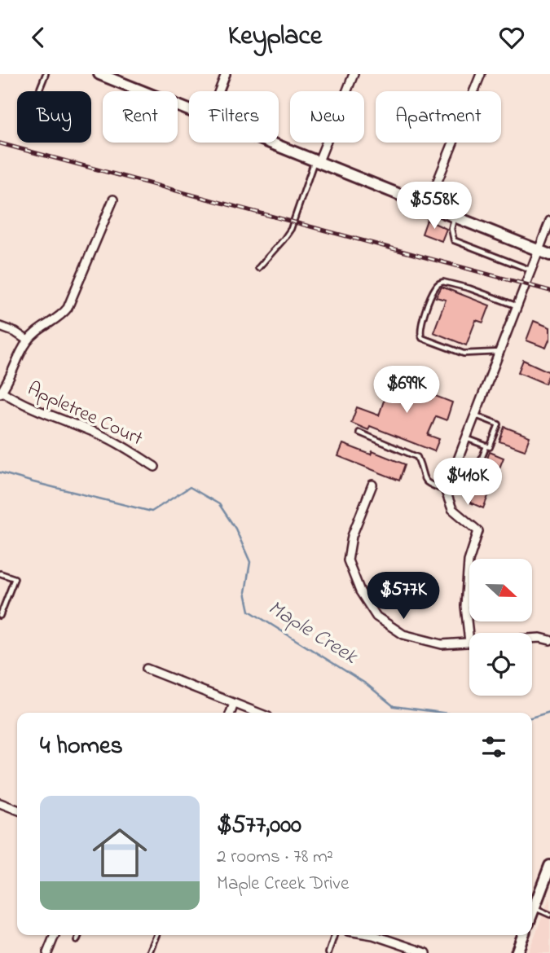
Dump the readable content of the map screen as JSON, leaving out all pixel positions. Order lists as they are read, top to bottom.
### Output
{
  "streets": {
    "street": ["Appletree Court"]
  },
  "water": ["Maple Creek"],
  "north": "right",
  "page": {
    "header": "Keyplace",
    "chip": [
      "Buy",
      "Rent",
      "Filters",
      "New",
      "Apartment"
    ],
    "price": [
      "$558K",
      "$699K",
      "$410K",
      "$577K"
    ],
    "heading": "4 homes",
    "list": [
      {
        "name": "$577,000",
        "note": "2 rooms · 78 m² · Maple Creek Drive"
      }
    ]
  }
}
